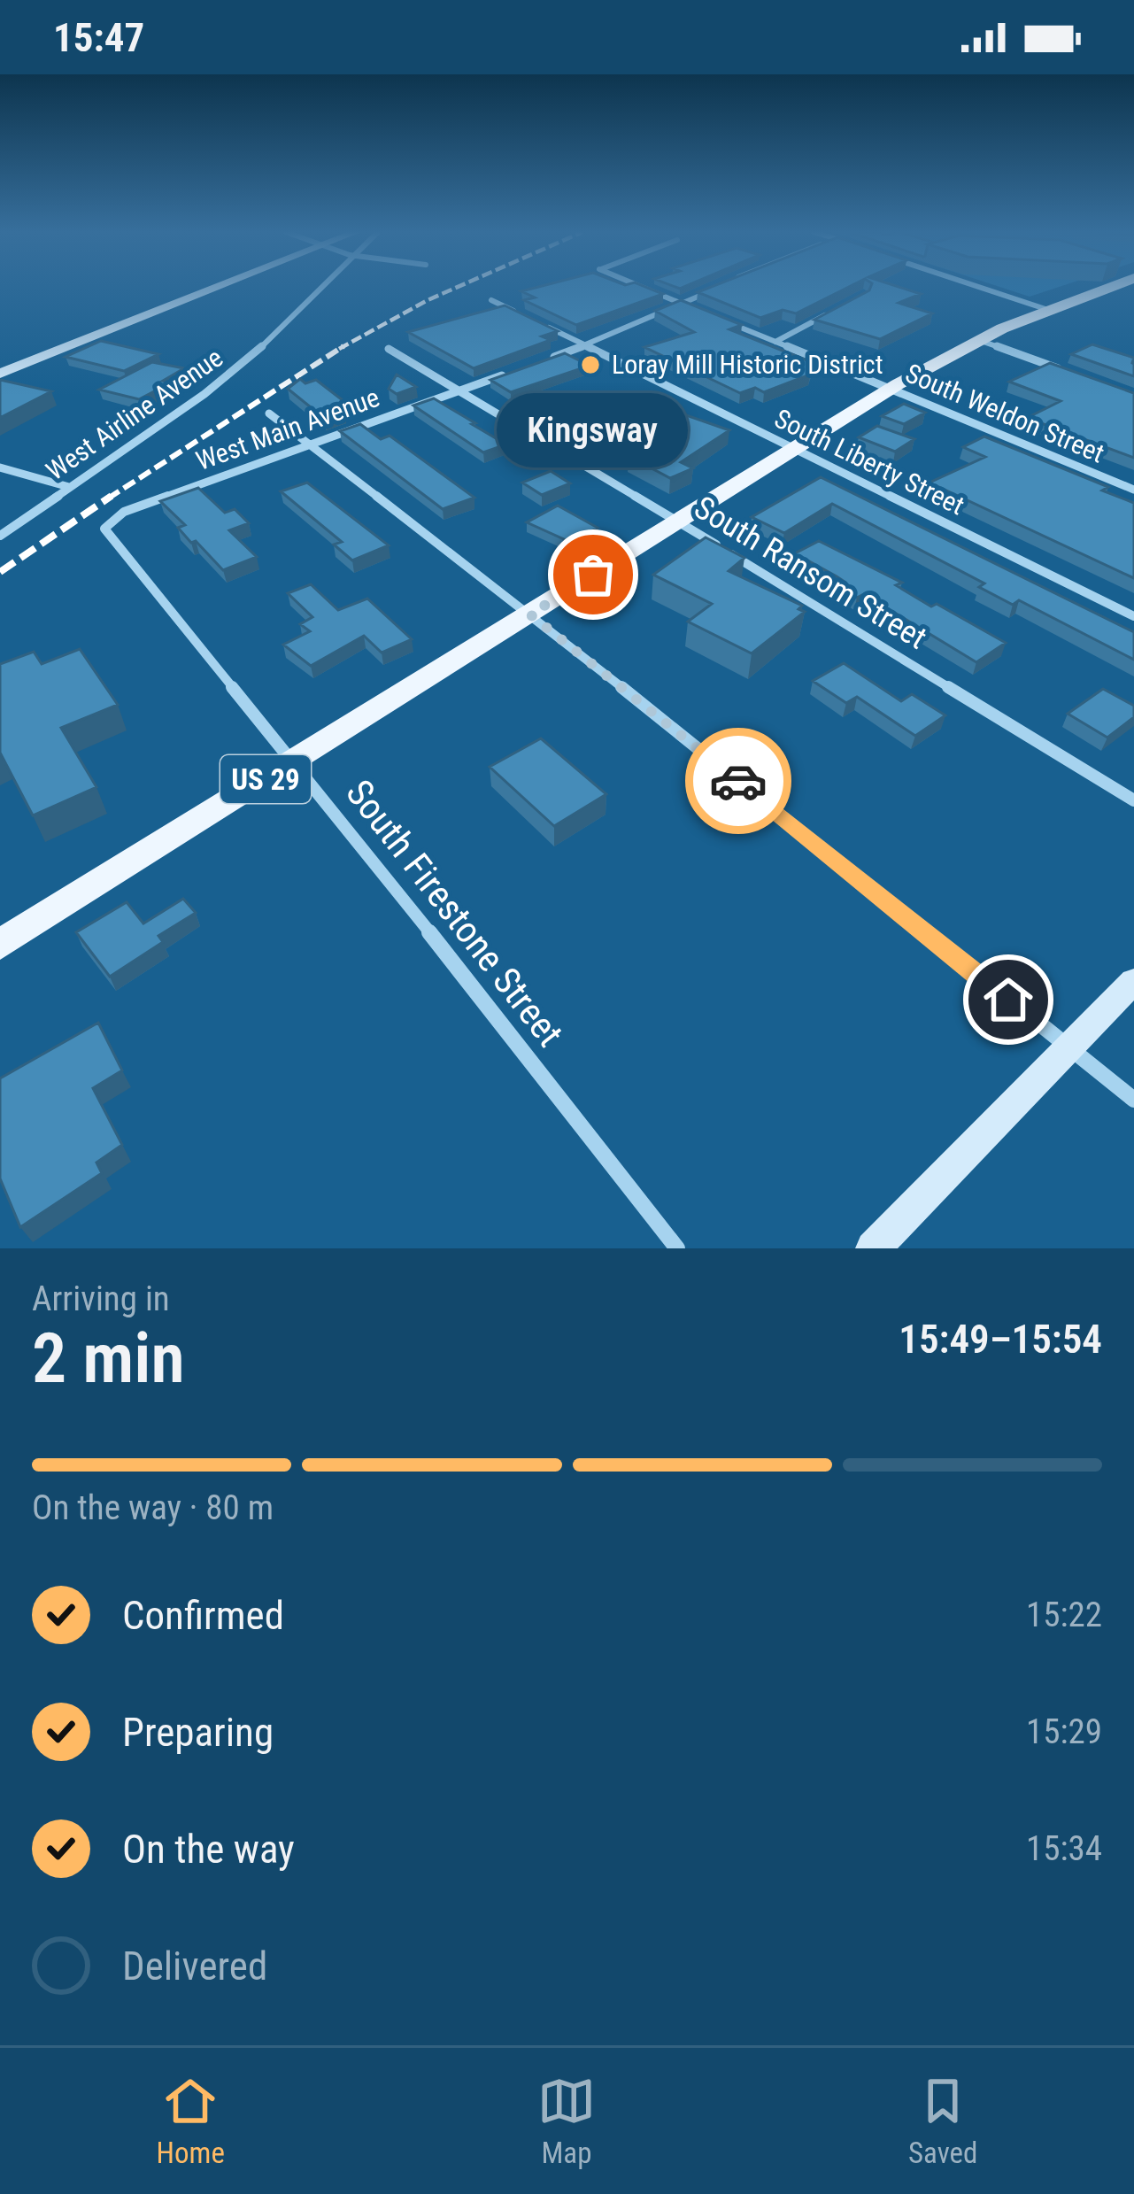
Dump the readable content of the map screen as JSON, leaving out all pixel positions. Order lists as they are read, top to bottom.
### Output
{
  "streets": {
    "main road": ["US 29"],
    "street": [
      "South Weldon Street",
      "West Airline Avenue",
      "West Main Avenue",
      "South Liberty Street",
      "South Ransom Street",
      "South Firestone Street"
    ]
  },
  "crossings": [
    ["South Weldon Street", "US 29"],
    ["West Main Avenue", "South Ransom Street"],
    ["West Main Avenue", "South Firestone Street"],
    ["South Liberty Street", "US 29"],
    ["South Ransom Street", "US 29"],
    ["US 29", "South Firestone Street"]
  ],
  "places": ["Loray Mill Historic District", "Kingsway"],
  "page": {
    "status": "15:47",
    "bubble": "Kingsway",
    "heading": ["2 min", "Arriving in", "15:49–15:54"],
    "bar": "On the way · 80 m",
    "list": [
      ["Confirmed", "15:22"],
      ["Preparing", "15:29"],
      ["On the way", "15:34"],
      "Delivered"
    ],
    "tabs": ["Home", "Map", "Saved"]
  }
}
